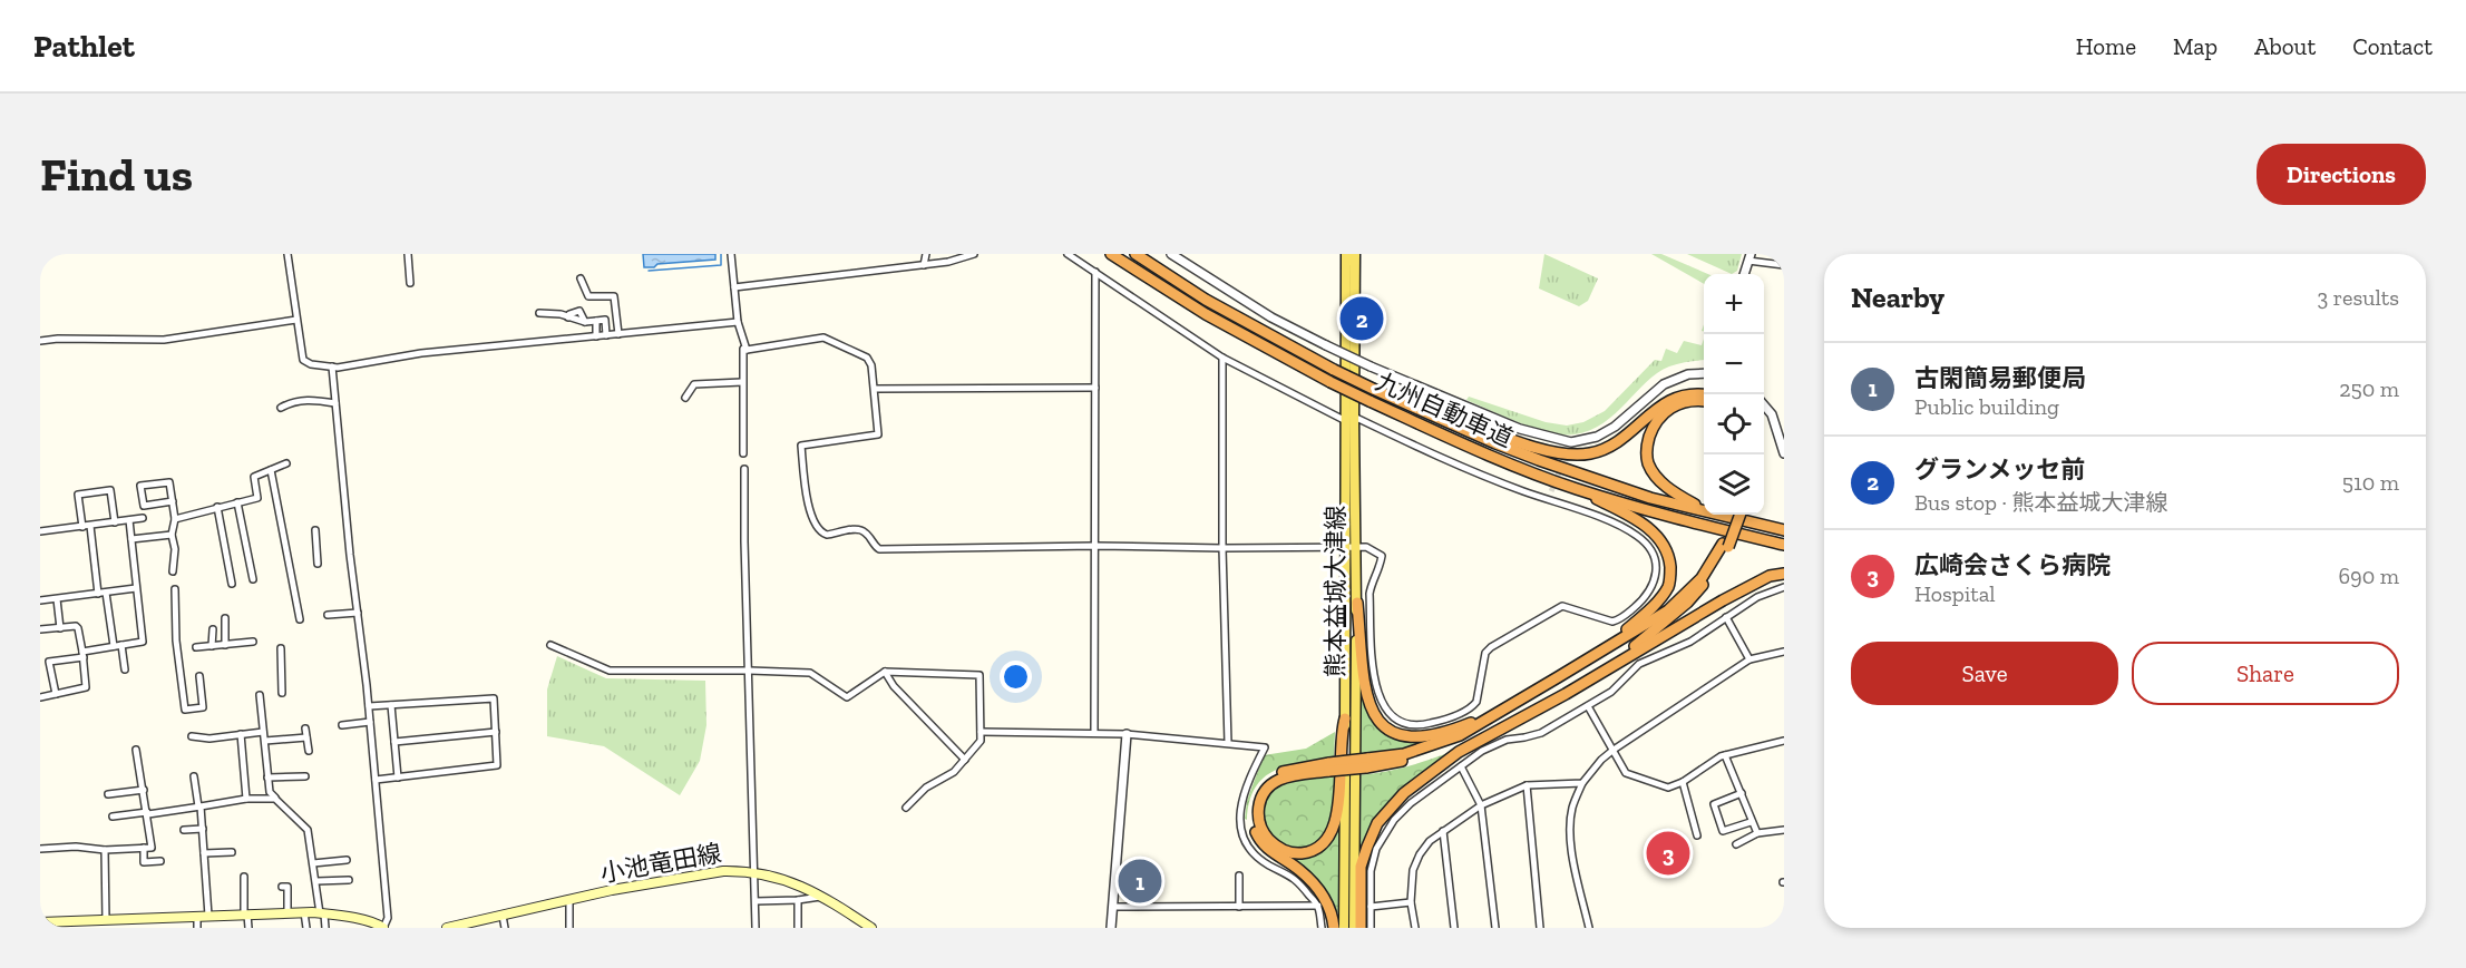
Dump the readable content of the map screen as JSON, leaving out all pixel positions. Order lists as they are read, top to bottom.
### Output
{
  "streets": {
    "highway": ["九州自動車道"],
    "main road": ["熊本益城大津線", "小池竜田線"]
  },
  "page": {
    "header": "Pathlet",
    "nav": [
      "Home",
      "Map",
      "About",
      "Contact"
    ],
    "buttons": [
      "Directions",
      ["Save", "Share"]
    ],
    "title": "Find us",
    "heading": ["Nearby", "3 results"],
    "map_buttons": ["+", "−"],
    "pins": ["2", "3", "1"],
    "list": [
      {
        "mark": "1",
        "name": "古閑簡易郵便局",
        "note": "Public building",
        "value": "250 m"
      },
      {
        "mark": "2",
        "name": "グランメッセ前",
        "note": "Bus stop · 熊本益城大津線",
        "value": "510 m"
      },
      {
        "mark": "3",
        "name": "広崎会さくら病院",
        "note": "Hospital",
        "value": "690 m"
      }
    ]
  }
}
